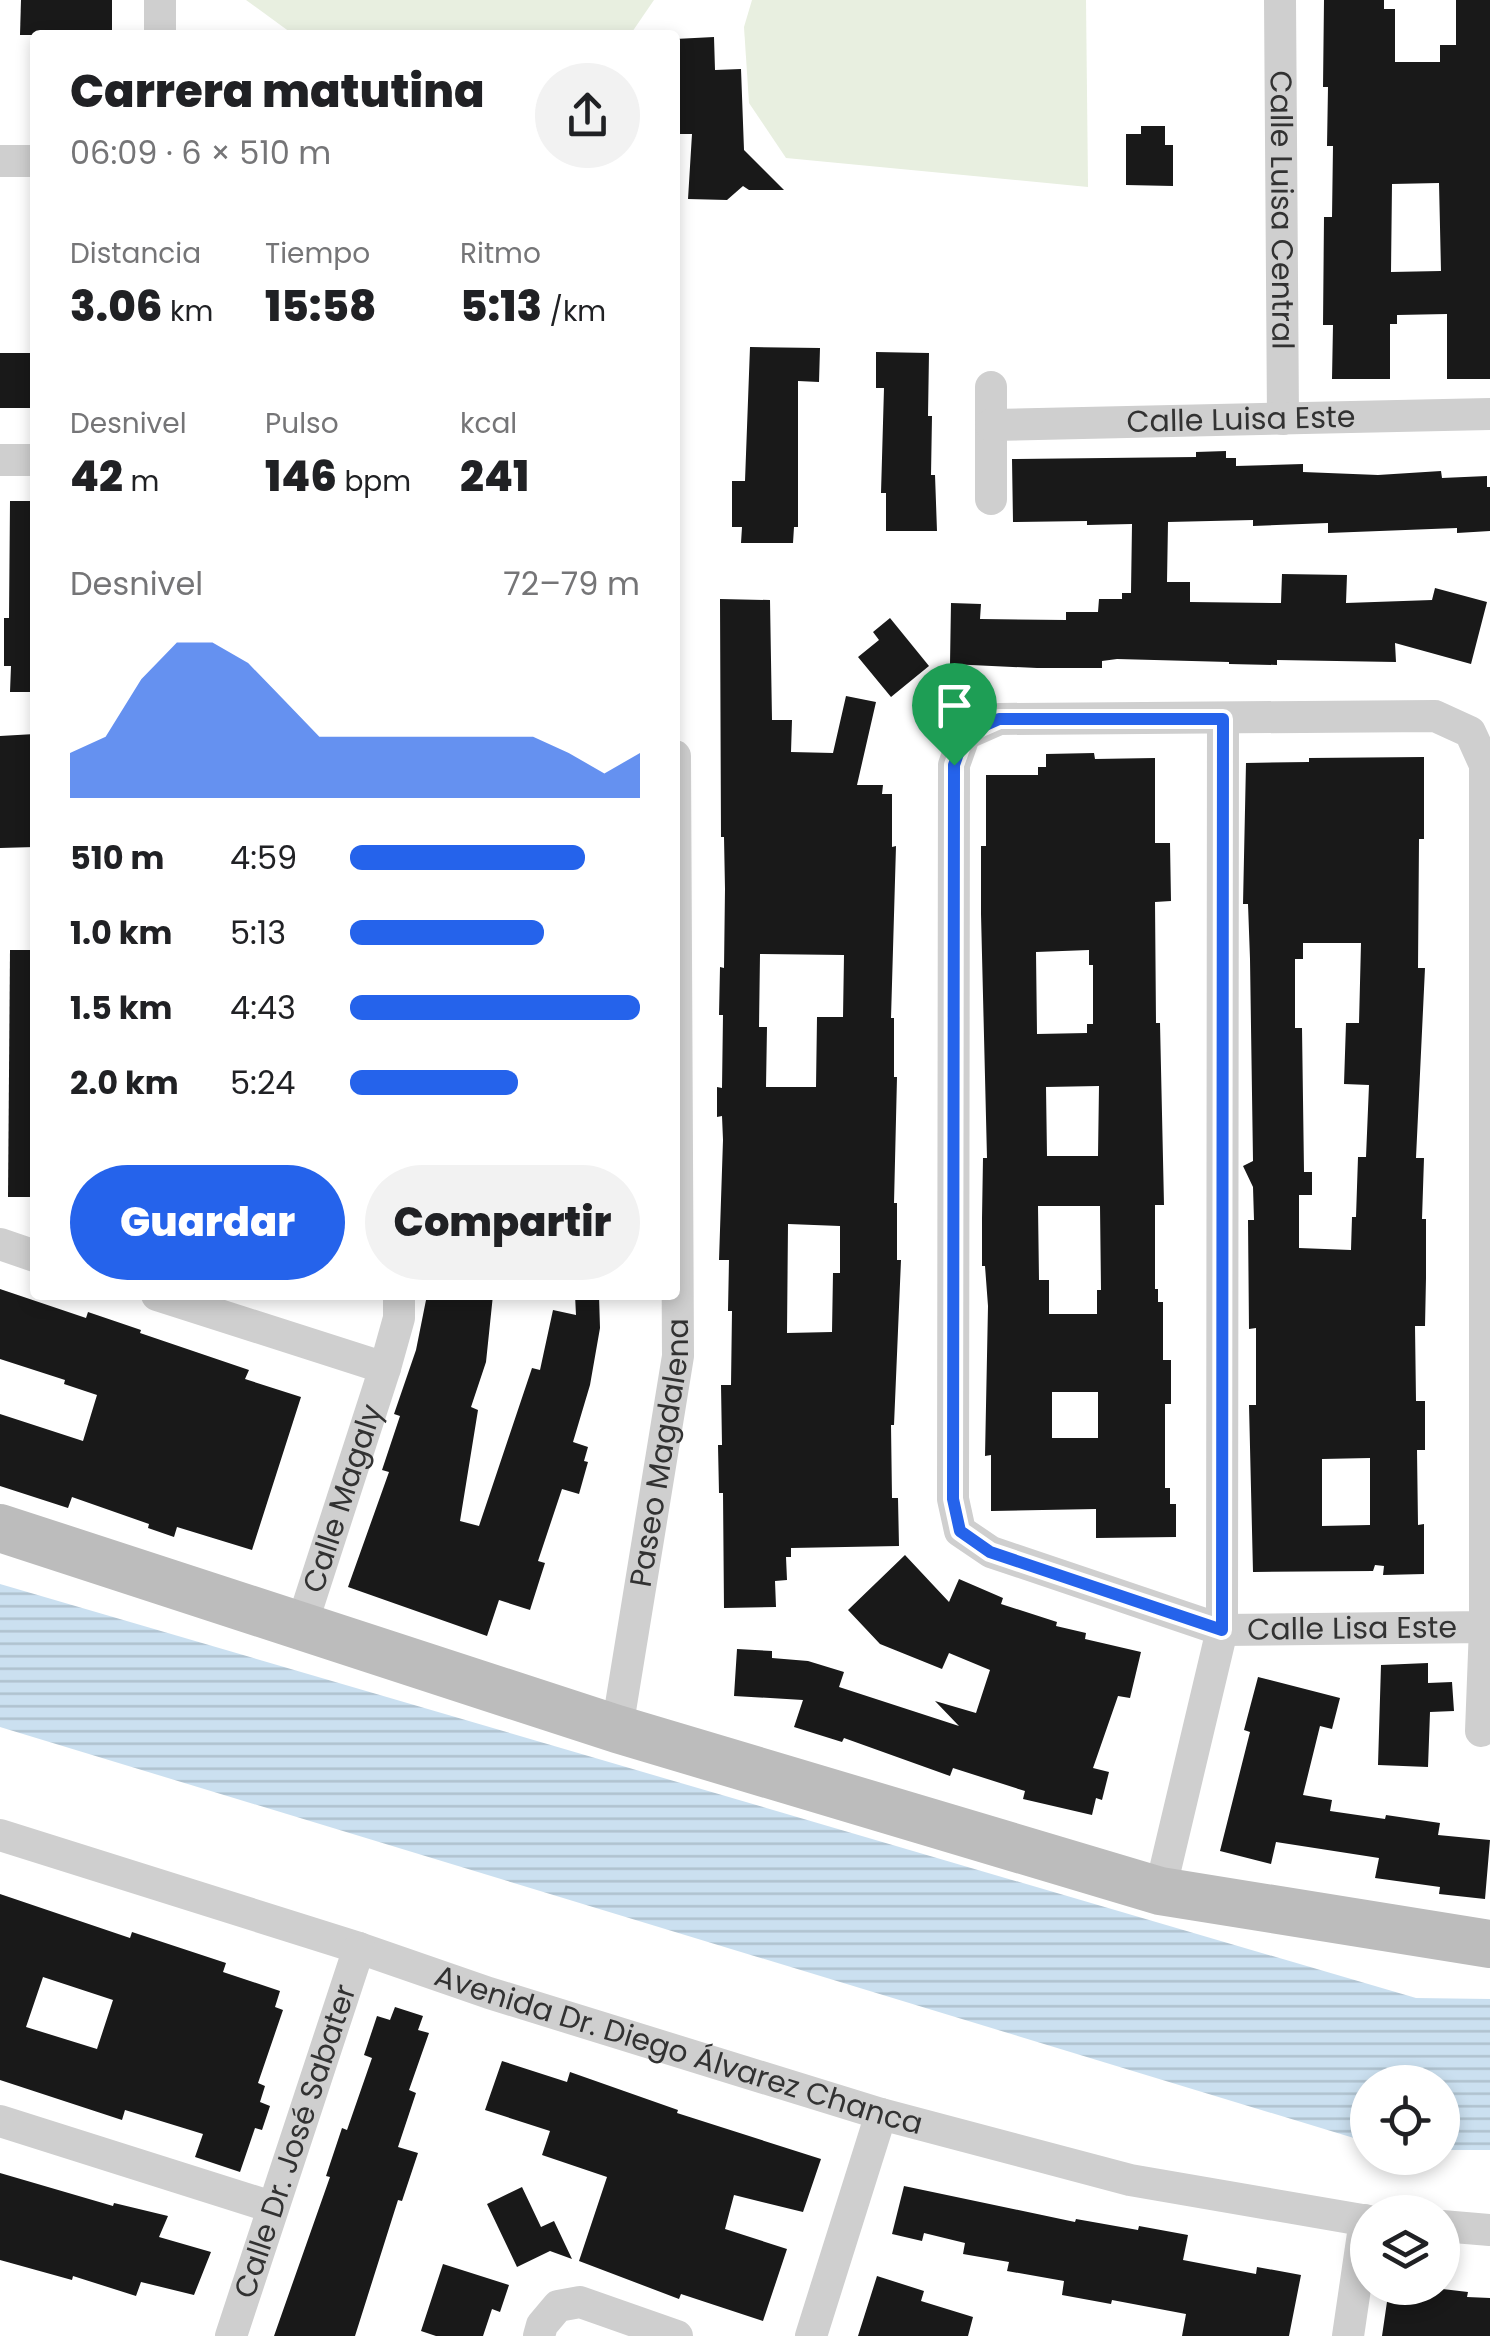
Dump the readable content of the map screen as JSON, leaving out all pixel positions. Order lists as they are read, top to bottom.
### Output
{
  "streets": {
    "street": [
      "Calle Luisa Central",
      "Calle Luisa Este",
      "Paseo Magdalena",
      "Calle Magaly",
      "Calle Lisa Este",
      "Avenida Dr. Diego Álvarez Chanca",
      "Calle Dr. José Sabater"
    ]
  },
  "crossings": [
    ["Calle Luisa Central", "Calle Luisa Este"],
    ["Avenida Dr. Diego Álvarez Chanca", "Calle Dr. José Sabater"]
  ],
  "page": {
    "heading": ["Carrera matutina", "06:09 · 6 × 510 m"],
    "stats": [
      ["Distancia", "3.06 km"],
      ["Tiempo", "15:58"],
      ["Ritmo", "5:13 /km"],
      ["Desnivel", "42 m"],
      ["Pulso", "146 bpm"],
      ["kcal", "241"]
    ],
    "chart": ["Desnivel", "72–79 m"],
    "list": [
      {
        "name": "510 m",
        "note": "4:59"
      },
      {
        "name": "1.0 km",
        "note": "5:13"
      },
      {
        "name": "1.5 km",
        "note": "4:43"
      },
      {
        "name": "2.0 km",
        "note": "5:24"
      }
    ],
    "buttons": ["Guardar", "Compartir"]
  }
}
